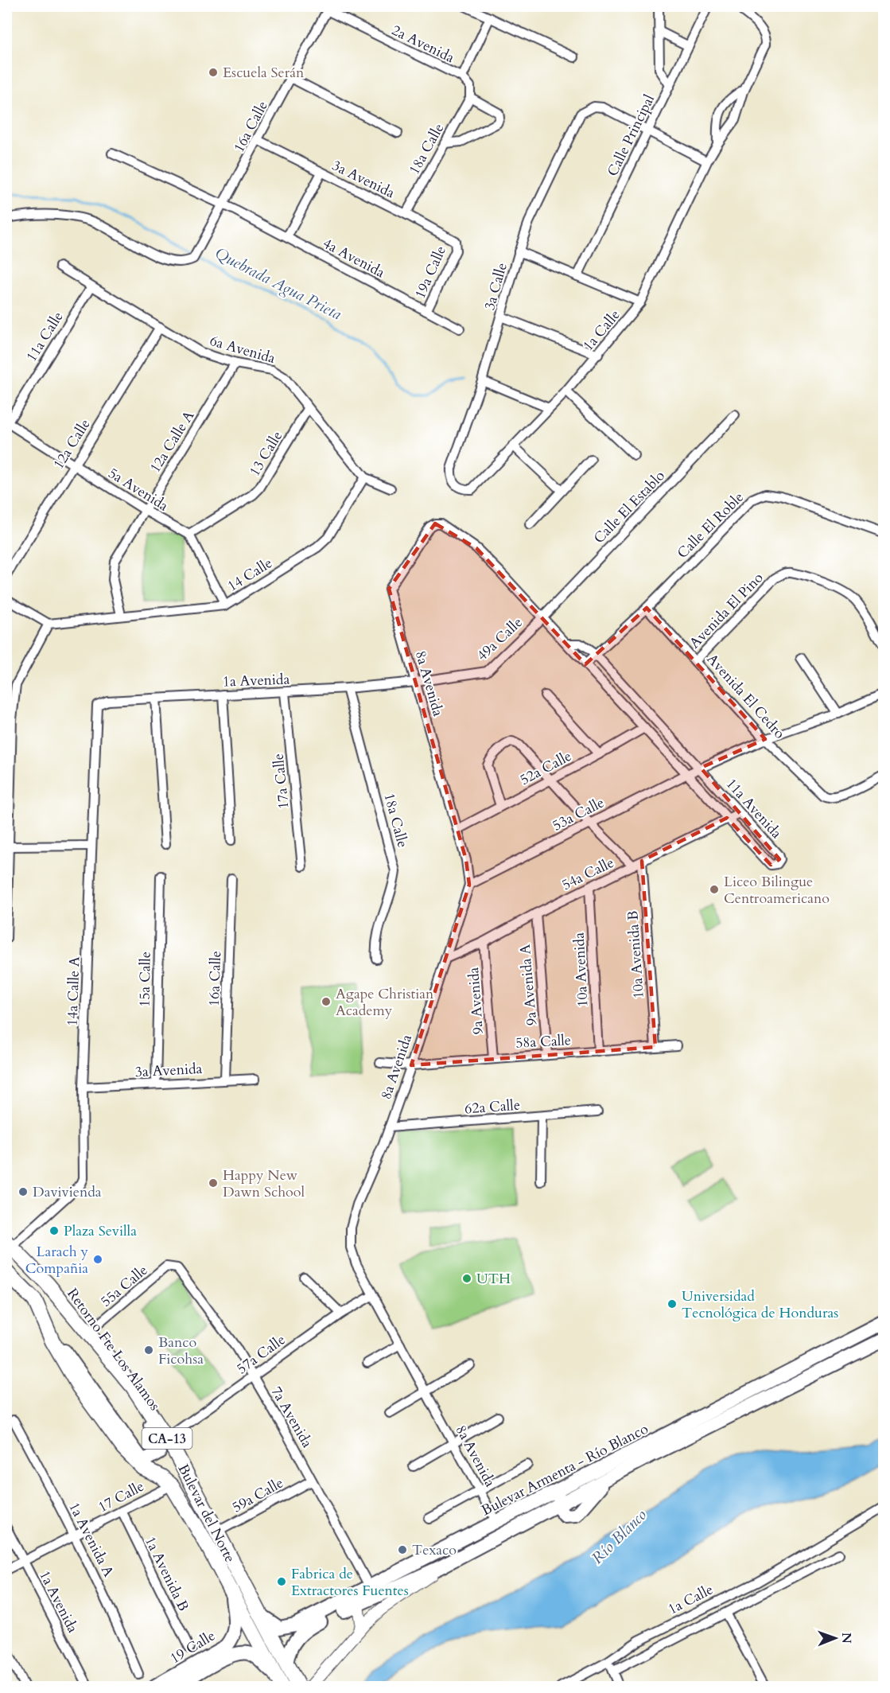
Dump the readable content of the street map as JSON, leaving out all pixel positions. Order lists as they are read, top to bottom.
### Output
{
  "streets": {
    "highway": ["CA-13", "Bulevar del Norte"],
    "main road": ["Retorno Fte Los Alamos", "Bulevar Armenta - Río Blanco", "19 Calle"],
    "street": [
      "2a Avenida",
      "16a Calle",
      "Calle Principal",
      "18a Calle",
      "3a Avenida",
      "4a Avenida",
      "19a Calle",
      "3a Calle",
      "1a Calle",
      "11a Calle",
      "6a Avenida",
      "12a Calle A",
      "12a Calle",
      "13 Calle",
      "5a Avenida",
      "Calle El Establo",
      "Calle El Roble",
      "14 Calle",
      "Avenida El Pino",
      "49a Calle",
      "1a Avenida",
      "8a Avenida",
      "Avenida El Cedro",
      "52a Calle",
      "17a Calle",
      "11a Avenida",
      "53a Calle",
      "54a Calle",
      "10a Avenida B",
      "10a Avenida",
      "15a Calle",
      "9a Avenida A",
      "14a Calle A",
      "9a Avenida",
      "58a Calle",
      "62a Calle",
      "55a Calle",
      "57a Calle",
      "7a Avenida",
      "59a Calle",
      "17 Calle",
      "1a Avenida A",
      "1a Avenida B"
    ]
  },
  "crossings": [
    ["2a Avenida", "16a Calle"],
    ["2a Avenida", "18a Calle"],
    ["16a Calle", "3a Avenida"],
    ["16a Calle", "4a Avenida"],
    ["Calle Principal", "3a Calle"],
    ["18a Calle", "3a Avenida"],
    ["18a Calle", "1a Avenida"],
    ["3a Avenida", "19a Calle"],
    ["3a Avenida", "15a Calle"],
    ["3a Avenida", "14a Calle A"],
    ["4a Avenida", "19a Calle"],
    ["3a Calle", "1a Calle"],
    ["11a Calle", "6a Avenida"],
    ["11a Calle", "5a Avenida"],
    ["6a Avenida", "12a Calle A"],
    ["6a Avenida", "12a Calle"],
    ["6a Avenida", "13 Calle"],
    ["6a Avenida", "14 Calle"],
    ["12a Calle A", "5a Avenida"],
    ["12a Calle A", "14 Calle"],
    ["12a Calle", "5a Avenida"],
    ["13 Calle", "5a Avenida"],
    ["Calle El Establo", "49a Calle"],
    ["Calle El Establo", "11a Avenida"],
    ["Calle El Roble", "Avenida El Cedro"],
    ["Calle El Roble", "11a Avenida"],
    ["Avenida El Pino", "Avenida El Cedro"],
    ["49a Calle", "1a Avenida"],
    ["49a Calle", "8a Avenida"],
    ["49a Calle", "11a Avenida"],
    ["1a Avenida", "8a Avenida"],
    ["1a Avenida", "17a Calle"],
    ["1a Avenida", "14a Calle A"],
    ["1a Avenida", "17 Calle"],
    ["8a Avenida", "52a Calle"],
    ["8a Avenida", "11a Avenida"],
    ["8a Avenida", "53a Calle"],
    ["8a Avenida", "54a Calle"],
    ["8a Avenida", "58a Calle"],
    ["8a Avenida", "62a Calle"],
    ["8a Avenida", "57a Calle"],
    ["8a Avenida", "Bulevar Armenta - Río Blanco"],
    ["Avenida El Cedro", "53a Calle"],
    ["52a Calle", "11a Avenida"],
    ["11a Avenida", "53a Calle"],
    ["11a Avenida", "54a Calle"],
    ["54a Calle", "10a Avenida B"],
    ["54a Calle", "10a Avenida"],
    ["54a Calle", "9a Avenida A"],
    ["54a Calle", "9a Avenida"],
    ["10a Avenida B", "58a Calle"],
    ["10a Avenida", "58a Calle"],
    ["9a Avenida A", "58a Calle"],
    ["14a Calle A", "Bulevar del Norte"],
    ["9a Avenida", "58a Calle"],
    ["55a Calle", "7a Avenida"],
    ["55a Calle", "Bulevar del Norte"],
    ["Retorno Fte Los Alamos", "Bulevar del Norte"],
    ["57a Calle", "7a Avenida"],
    ["57a Calle", "Bulevar del Norte"],
    ["7a Avenida", "Bulevar Armenta - Río Blanco"],
    ["7a Avenida", "59a Calle"],
    ["59a Calle", "Bulevar del Norte"],
    ["17 Calle", "Bulevar del Norte"],
    ["17 Calle", "1a Avenida A"],
    ["17 Calle", "1a Avenida B"],
    ["Bulevar del Norte", "19 Calle"]
  ],
  "water": ["Quebrada Agua Prieta", "Río Blanco"],
  "places": [
    "Escuela Serán",
    "Liceo Bilingue Centroamericano",
    "Agape Christian Academy",
    "Happy New Dawn School",
    "Davivienda",
    "Plaza Sevilla",
    "Larach y Compañia",
    "UTH",
    "Universidad Tecnológica de Honduras",
    "Banco Ficohsa",
    "Texaco",
    "Fabrica de Extractores Fuentes"
  ],
  "north": "right"
}
